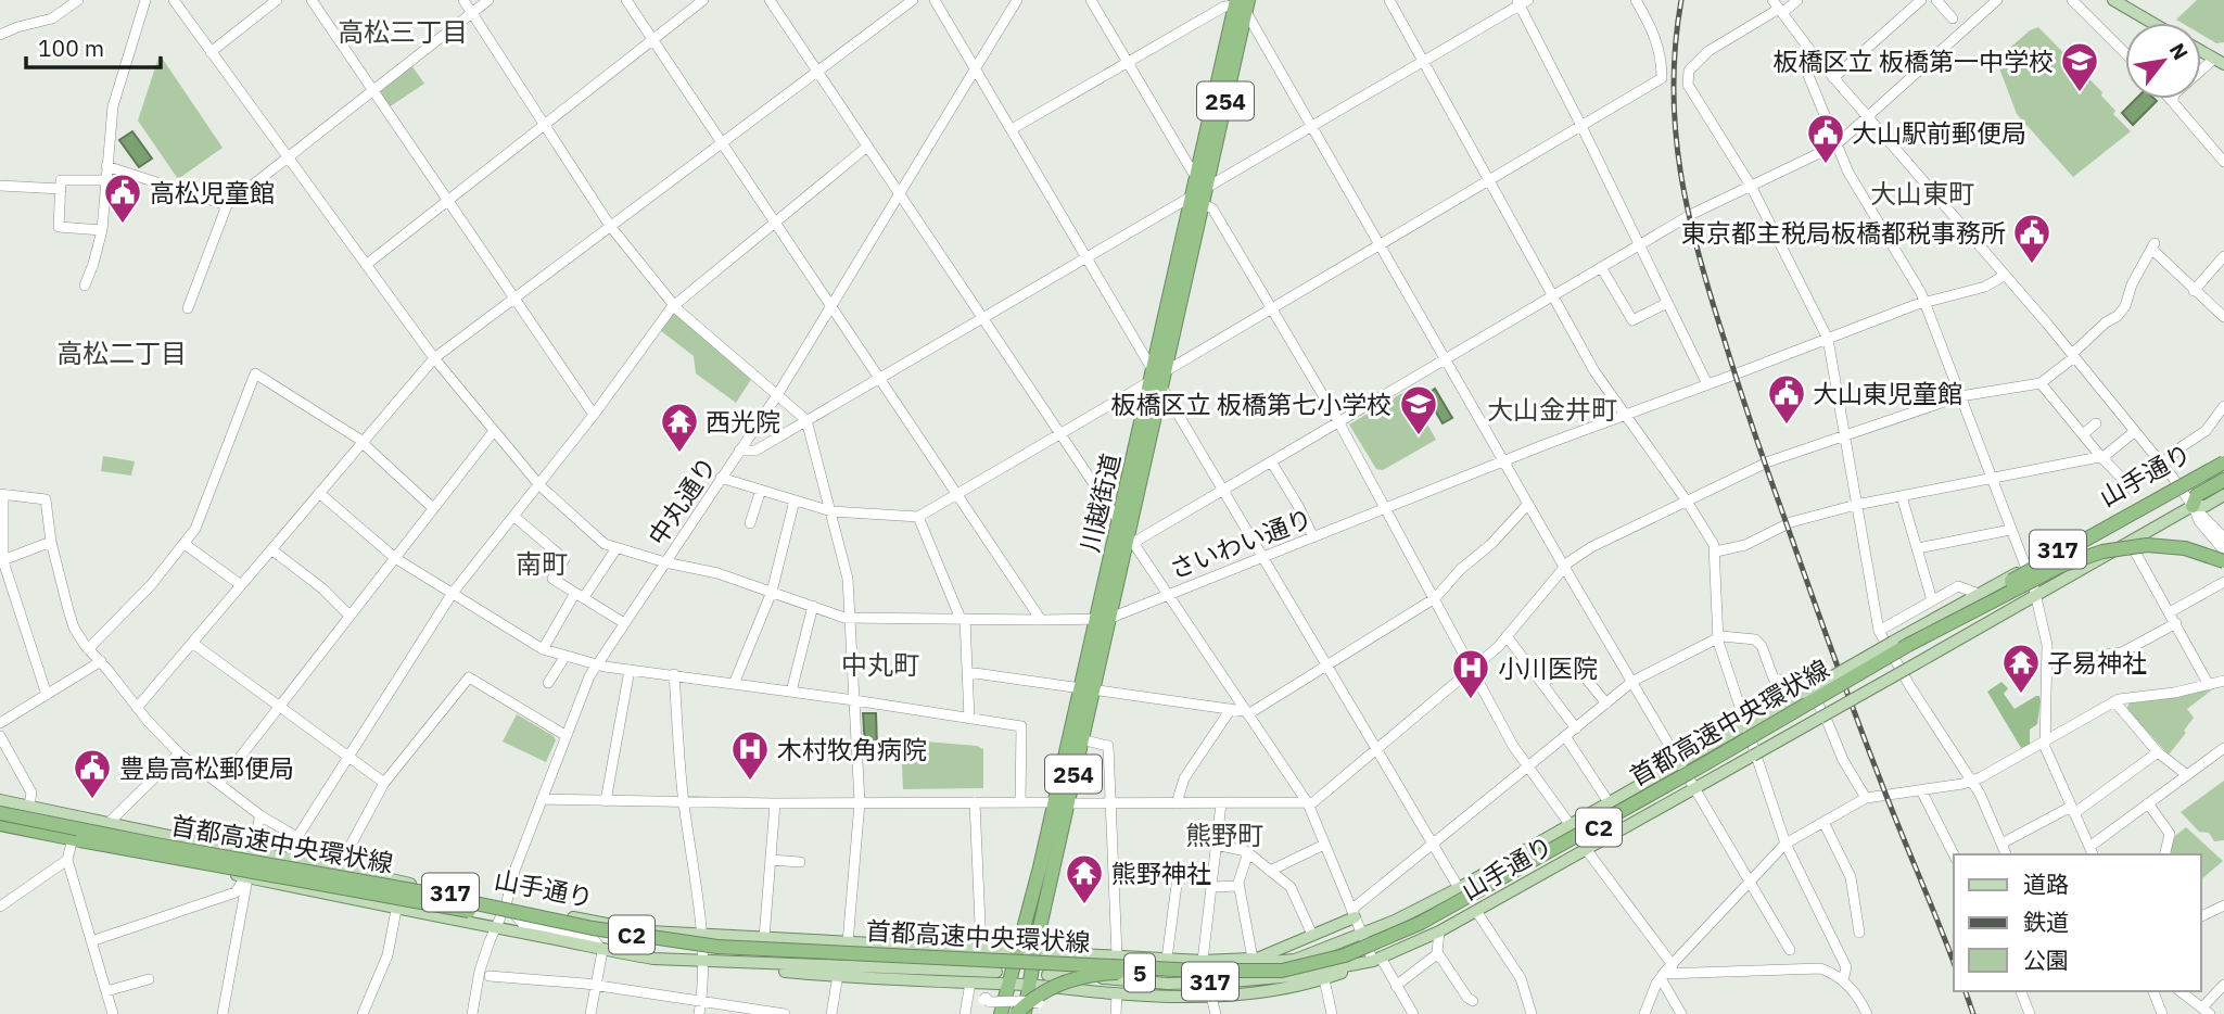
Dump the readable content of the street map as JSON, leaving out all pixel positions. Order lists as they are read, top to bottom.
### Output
{
  "streets": {
    "highway": [
      "254",
      "川越街道",
      "首都高速中央環状線",
      "C2",
      "5"
    ],
    "main road": ["山手通り", "317"],
    "street": ["中丸通り", "さいわい通り"]
  },
  "crossings": [
    ["山手通り", "中丸通り"],
    ["山手通り", "317"],
    ["山手通り", "首都高速中央環状線"],
    ["中丸通り", "さいわい通り"],
    ["川越街道", "さいわい通り"],
    ["川越街道", "317"],
    ["川越街道", "5"],
    ["首都高速中央環状線", "5"]
  ],
  "districts": [
    "高松三丁目",
    "大山東町",
    "高松二丁目",
    "大山金井町",
    "南町",
    "中丸町",
    "熊野町"
  ],
  "places": {
    "school or university": ["板橋区立 板橋第一中学校", "板橋区立 板橋第七小学校"],
    "public building": [
      "大山駅前郵便局",
      "高松児童館",
      "東京都主税局板橋都税事務所",
      "大山東児童館",
      "豊島高松郵便局"
    ],
    "temple": ["西光院", "子易神社", "熊野神社"],
    "hospital": ["小川医院", "木村牧角病院"]
  },
  "legend": ["道路", "鉄道", "公園"],
  "scale_bar": "100 m",
  "north": "top right"
}
